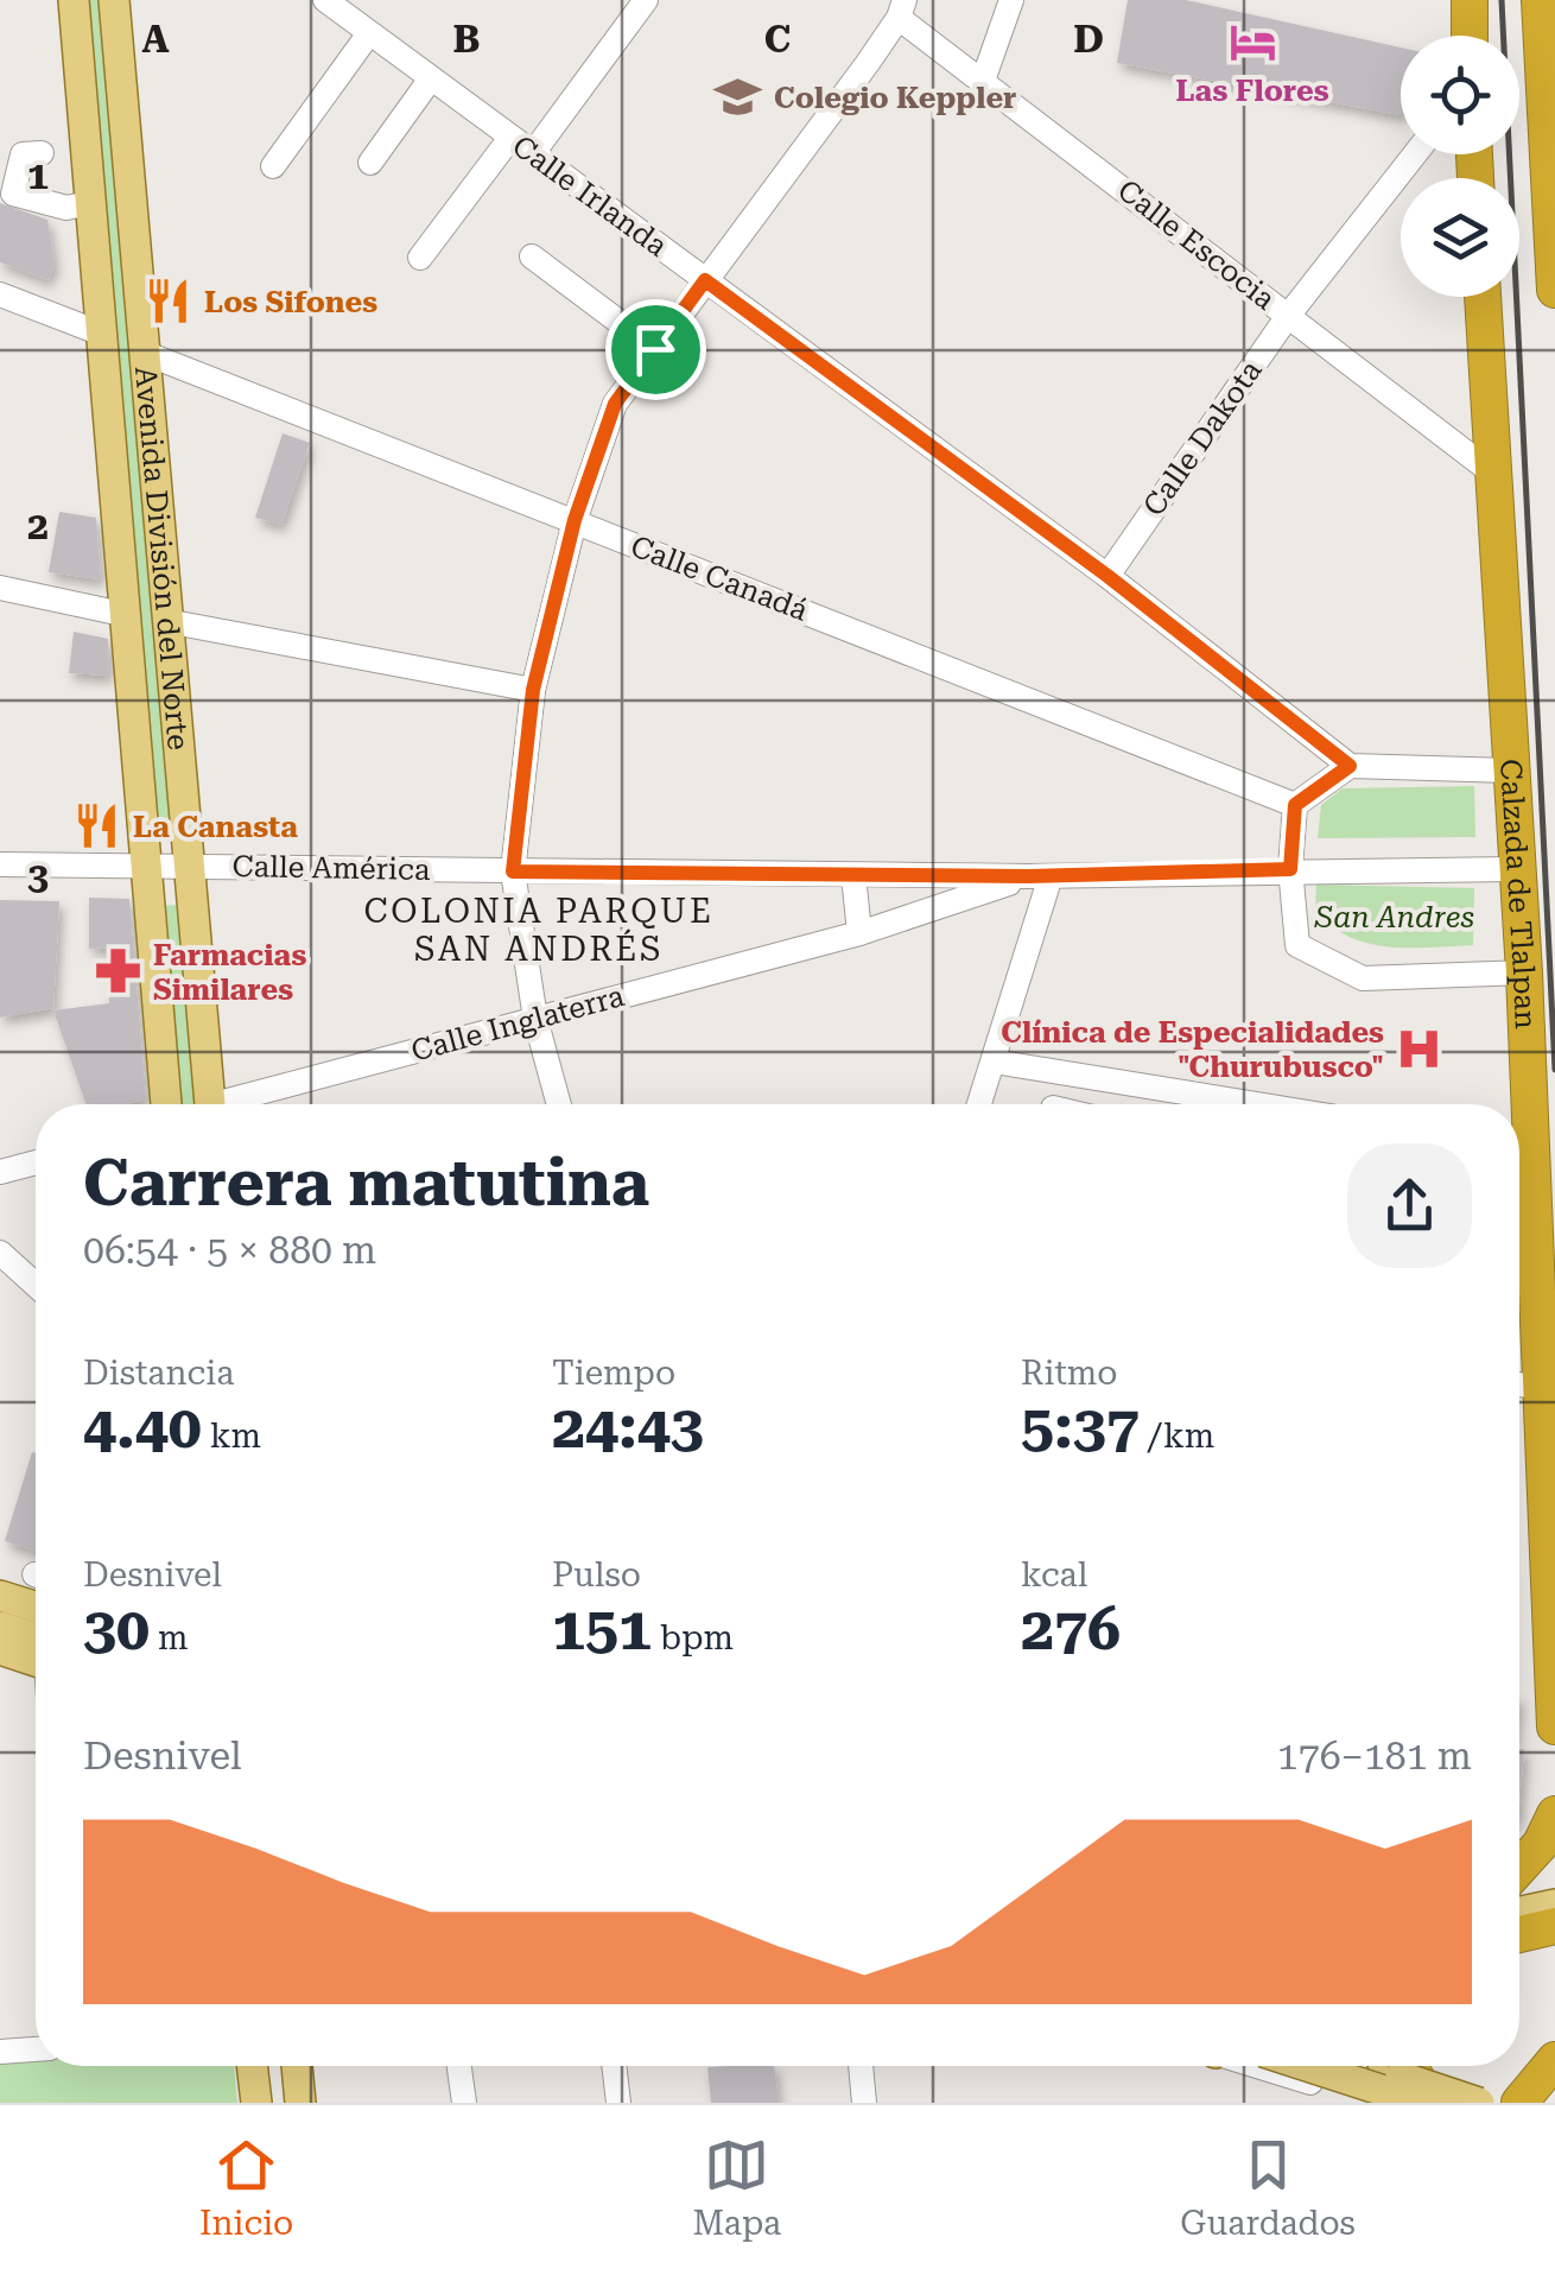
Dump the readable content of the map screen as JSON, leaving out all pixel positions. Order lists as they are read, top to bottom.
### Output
{
  "streets": {
    "highway": ["Calzada de Tlalpan"],
    "main road": ["Avenida División del Norte"],
    "street": [
      "Calle Irlanda",
      "Calle Escocia",
      "Calle Dakota",
      "Calle Canadá",
      "Calle América",
      "Calle Inglaterra"
    ]
  },
  "crossings": [
    ["Calle Irlanda", "Calle Dakota"],
    ["Calle Escocia", "Calle Dakota"],
    ["Calle Escocia", "Calzada de Tlalpan"],
    ["Avenida División del Norte", "Calle Canadá"],
    ["Avenida División del Norte", "Calle América"],
    ["Calle América", "Calzada de Tlalpan"],
    ["Calle América", "Calle Inglaterra"]
  ],
  "districts": ["COLONIA PARQUE SAN ANDRÉS"],
  "parks": ["San Andres"],
  "places": {
    "hotel": ["Las Flores"],
    "school or university": ["Colegio Keppler"],
    "restaurant": ["Los Sifones", "La Canasta"],
    "pharmacy": ["Farmacias Similares"],
    "hospital": ["Clínica de Especialidades \"Churubusco\""]
  },
  "page": {
    "heading": ["Carrera matutina", "06:54 · 5 × 880 m"],
    "stats": [
      ["Distancia", "4.40 km"],
      ["Tiempo", "24:43"],
      ["Ritmo", "5:37 /km"],
      ["Desnivel", "30 m"],
      ["Pulso", "151 bpm"],
      ["kcal", "276"]
    ],
    "chart": ["Desnivel", "176–181 m"],
    "tabs": ["Inicio", "Mapa", "Guardados"]
  },
  "grid": {
    "columns": [
      "A",
      "B",
      "C",
      "D"
    ],
    "rows": ["1", "2", "3"]
  }
}
